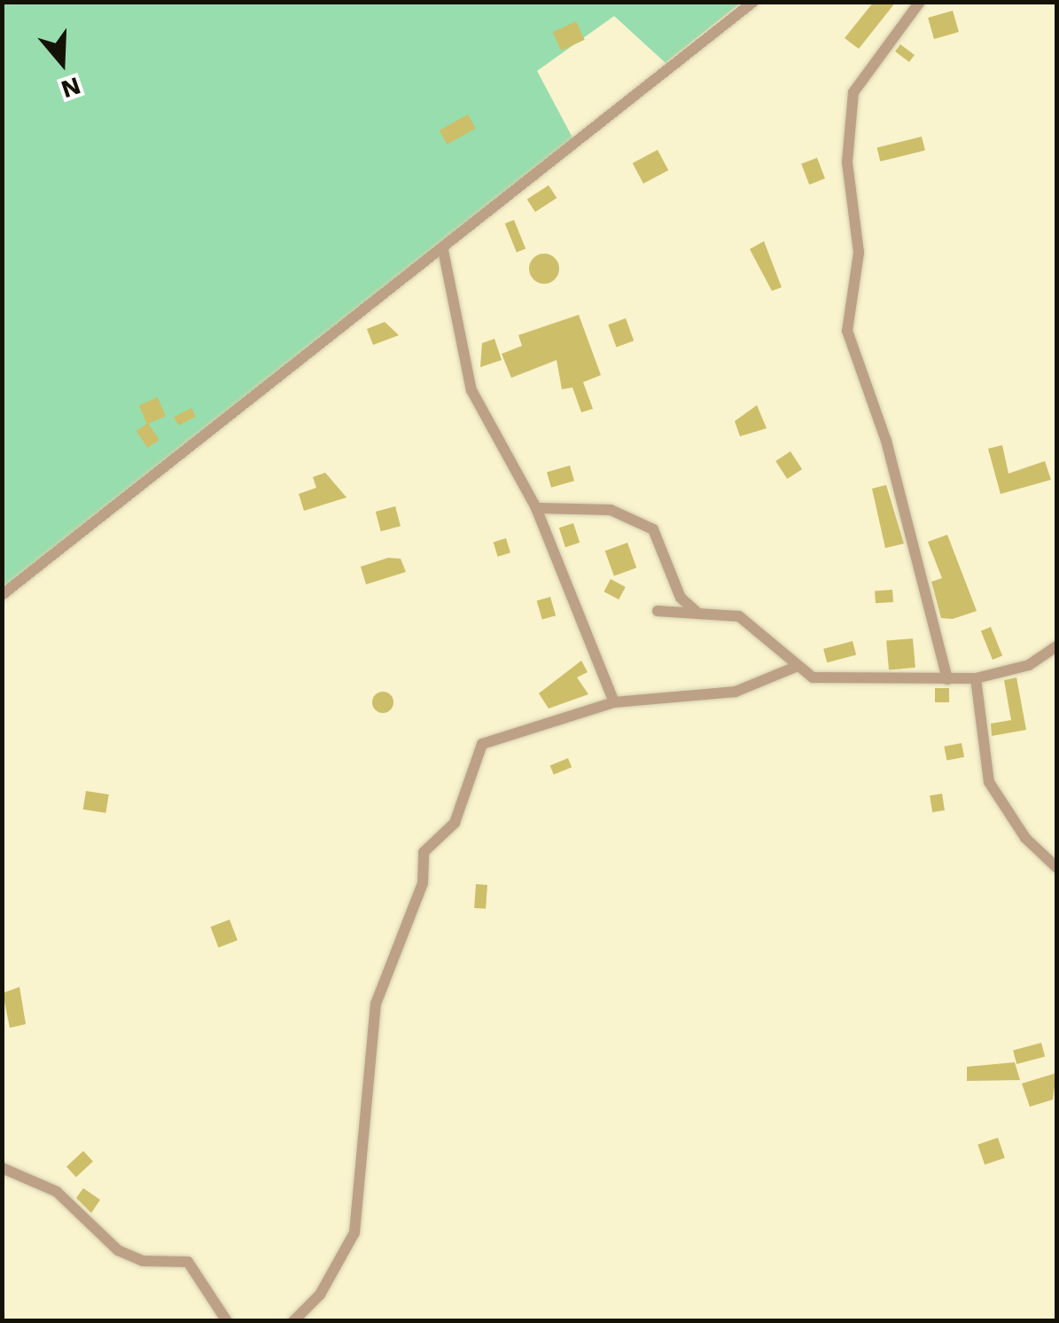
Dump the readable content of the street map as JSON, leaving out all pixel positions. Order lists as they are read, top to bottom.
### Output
{
  "north": "bottom"
}
